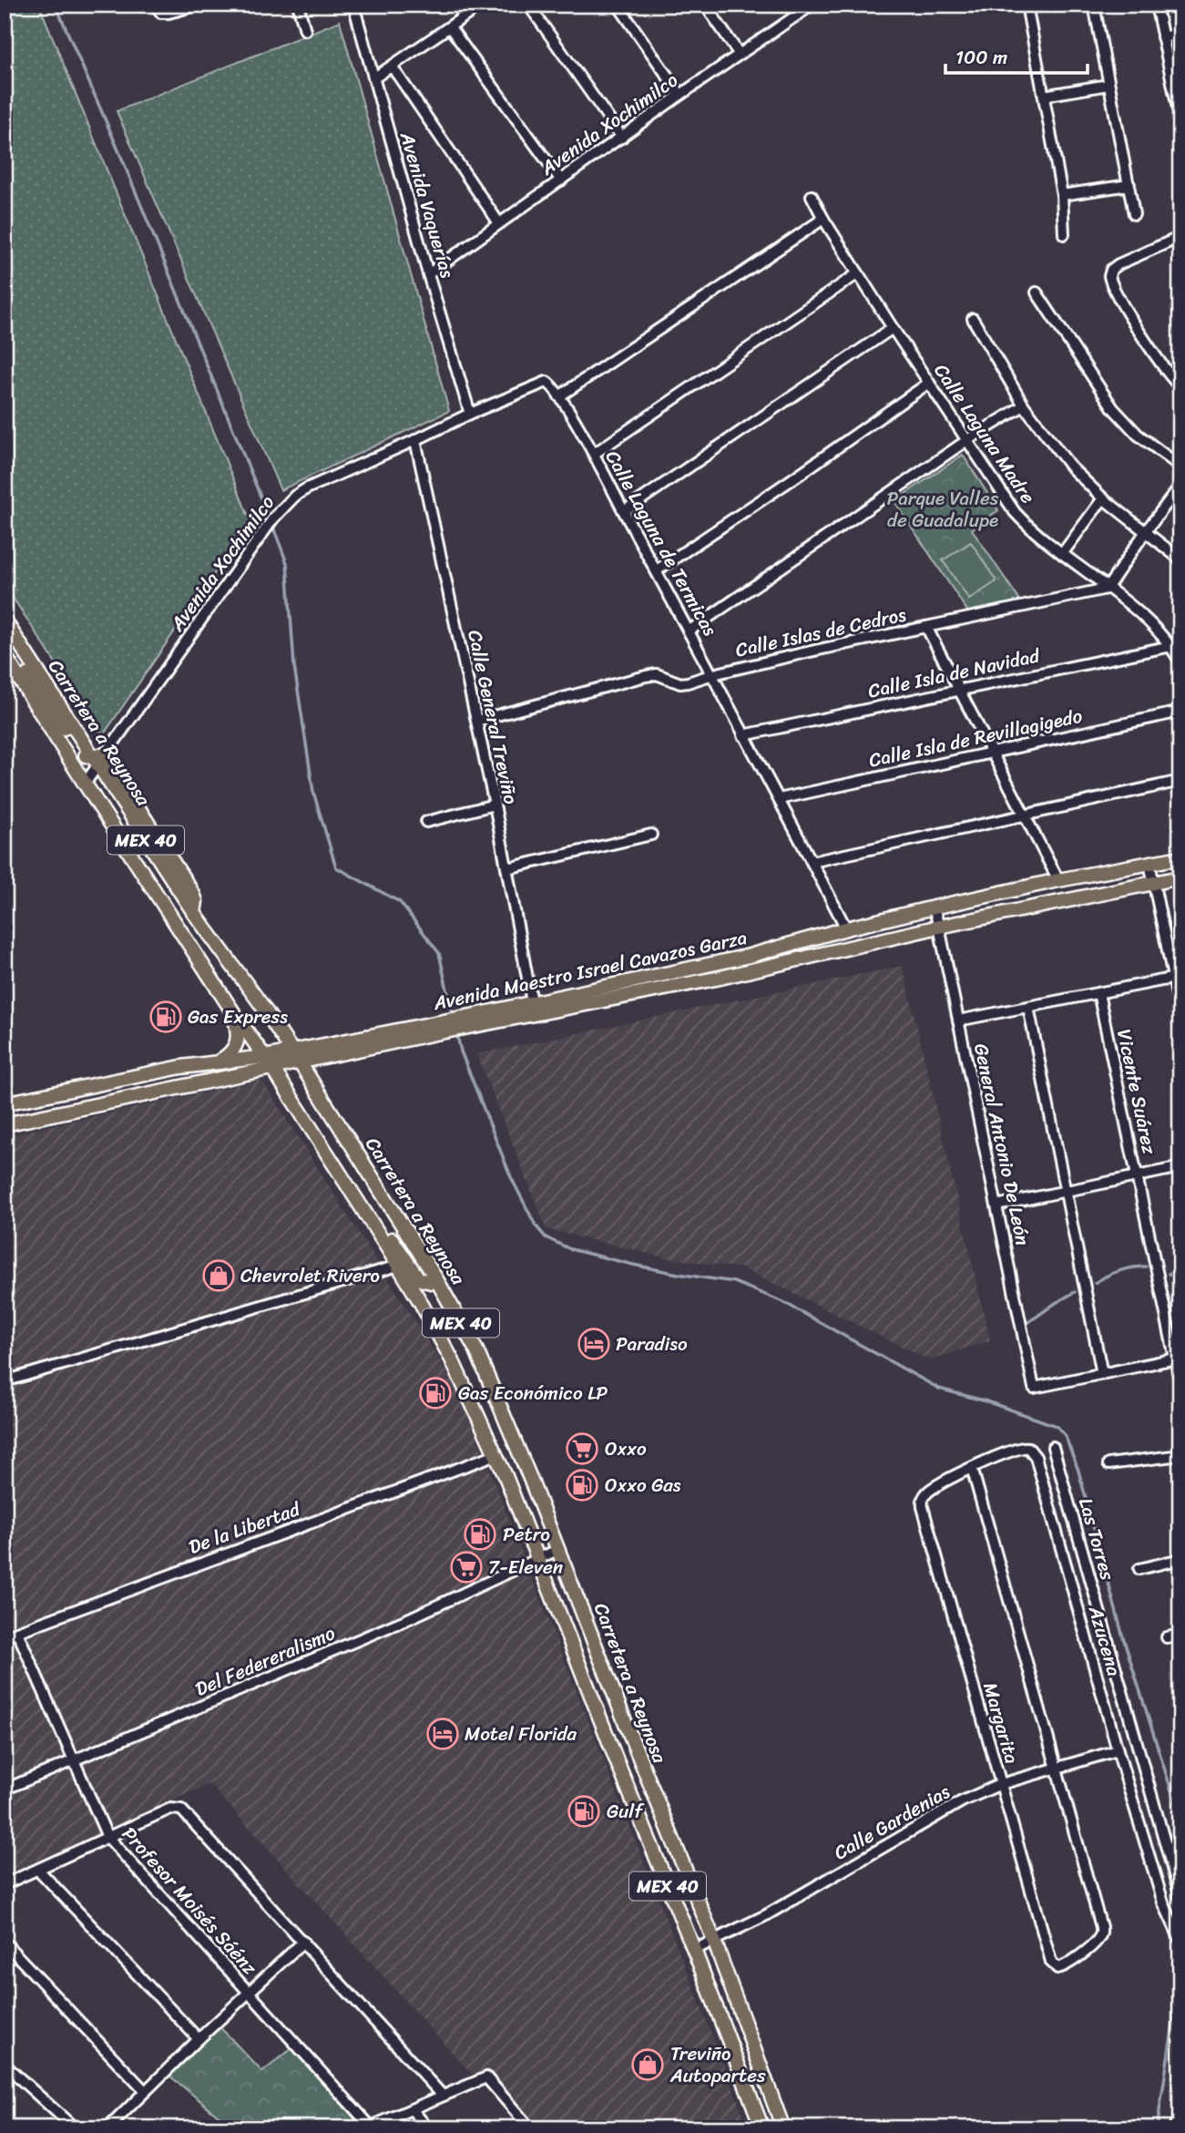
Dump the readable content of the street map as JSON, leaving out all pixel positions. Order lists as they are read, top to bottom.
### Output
{
  "streets": {
    "main road": ["Carretera a Reynosa", "MEX 40", "Avenida Maestro Israel Cavazos Garza"],
    "street": [
      "Avenida Xochimilco",
      "Avenida Vaquerías",
      "Calle Laguna Madre",
      "Calle Laguna de Termicas",
      "Calle Islas de Cedros",
      "Calle Isla de Navidad",
      "Calle General Treviño",
      "Calle Isla de Revillagigedo",
      "Vicente Suárez",
      "General Antonio De León",
      "De la Libertad",
      "Las Torres",
      "Azucena",
      "Del Federeralismo",
      "Margarita",
      "Calle Gardenias",
      "Profesor Moisés Sáénz"
    ]
  },
  "crossings": [
    ["Avenida Xochimilco", "Avenida Vaquerías"],
    ["Avenida Xochimilco", "Calle Laguna de Termicas"],
    ["Avenida Xochimilco", "Calle General Treviño"],
    ["Calle Laguna Madre", "Calle Islas de Cedros"],
    ["Calle Laguna Madre", "Calle Isla de Navidad"],
    ["Calle Laguna de Termicas", "Calle Islas de Cedros"],
    ["Calle Laguna de Termicas", "Calle Isla de Navidad"],
    ["Calle Laguna de Termicas", "Calle Isla de Revillagigedo"],
    ["Calle Laguna de Termicas", "Avenida Maestro Israel Cavazos Garza"],
    ["Calle Islas de Cedros", "Calle General Treviño"],
    ["Calle General Treviño", "Avenida Maestro Israel Cavazos Garza"],
    ["Carretera a Reynosa", "Avenida Maestro Israel Cavazos Garza"],
    ["Carretera a Reynosa", "De la Libertad"],
    ["Carretera a Reynosa", "Del Federeralismo"],
    ["Carretera a Reynosa", "Calle Gardenias"],
    ["Avenida Maestro Israel Cavazos Garza", "General Antonio De León"],
    ["De la Libertad", "Profesor Moisés Sáénz"],
    ["Azucena", "Margarita"],
    ["Azucena", "Calle Gardenias"],
    ["Del Federeralismo", "Profesor Moisés Sáénz"],
    ["Margarita", "Calle Gardenias"]
  ],
  "parks": ["Parque Valles de Guadalupe"],
  "places": {
    "fuel station": [
      "Gas Express",
      "Gas Económico LP",
      "Oxxo Gas",
      "Petro",
      "Gulf"
    ],
    "shop": ["Chevrolet Rivero", "Treviño Autopartes"],
    "hotel": ["Paradiso", "Motel Florida"],
    "supermarket": ["Oxxo", "7-Eleven"]
  },
  "scale_bar": "100 m"
}
